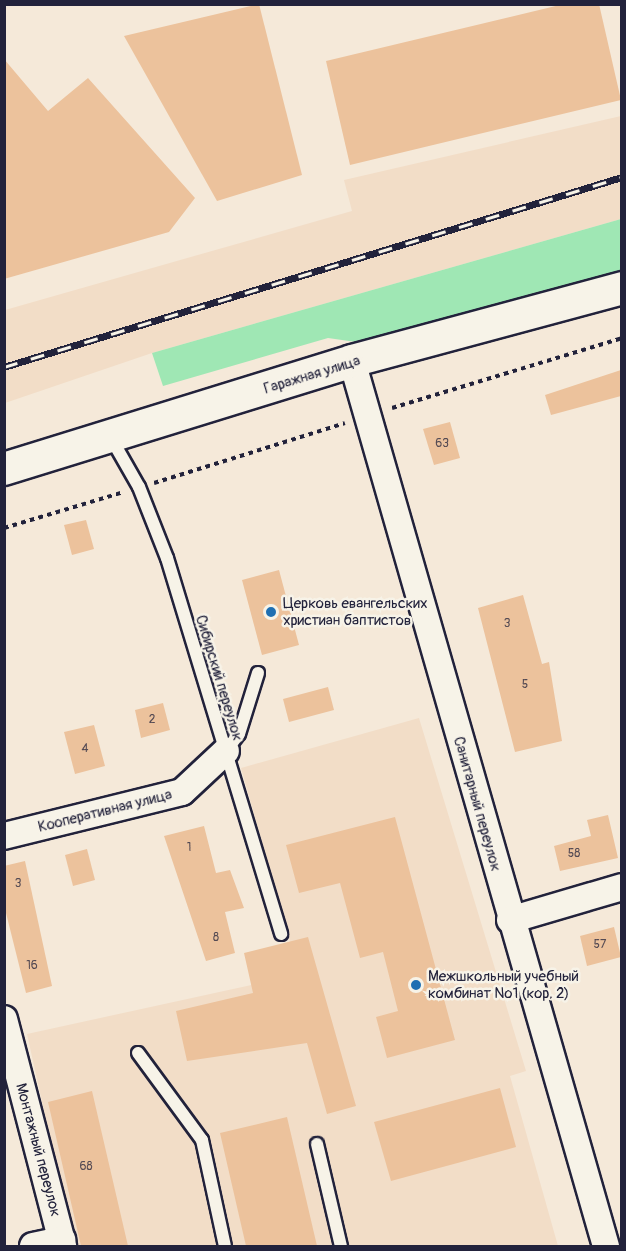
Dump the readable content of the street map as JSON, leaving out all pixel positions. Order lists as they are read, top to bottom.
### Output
{
  "streets": {
    "street": [
      "Гаражная улица",
      "Санитарный переулок",
      "Кооперативная улица",
      "Монтажный переулок"
    ],
    "lane": ["Сибирский переулок"]
  },
  "crossings": [
    ["Гаражная улица", "Сибирский переулок"],
    ["Гаражная улица", "Санитарный переулок"],
    ["Сибирский переулок", "Кооперативная улица"]
  ],
  "places": ["Церковь евангельских христиан баптистов", "Межшкольный учебный комбинат №1 (кор. 2)"],
  "house_numbers": [
    "63",
    "3",
    "5",
    "2",
    "4",
    "1",
    "58",
    "3",
    "8",
    "57",
    "16",
    "68"
  ]
}
